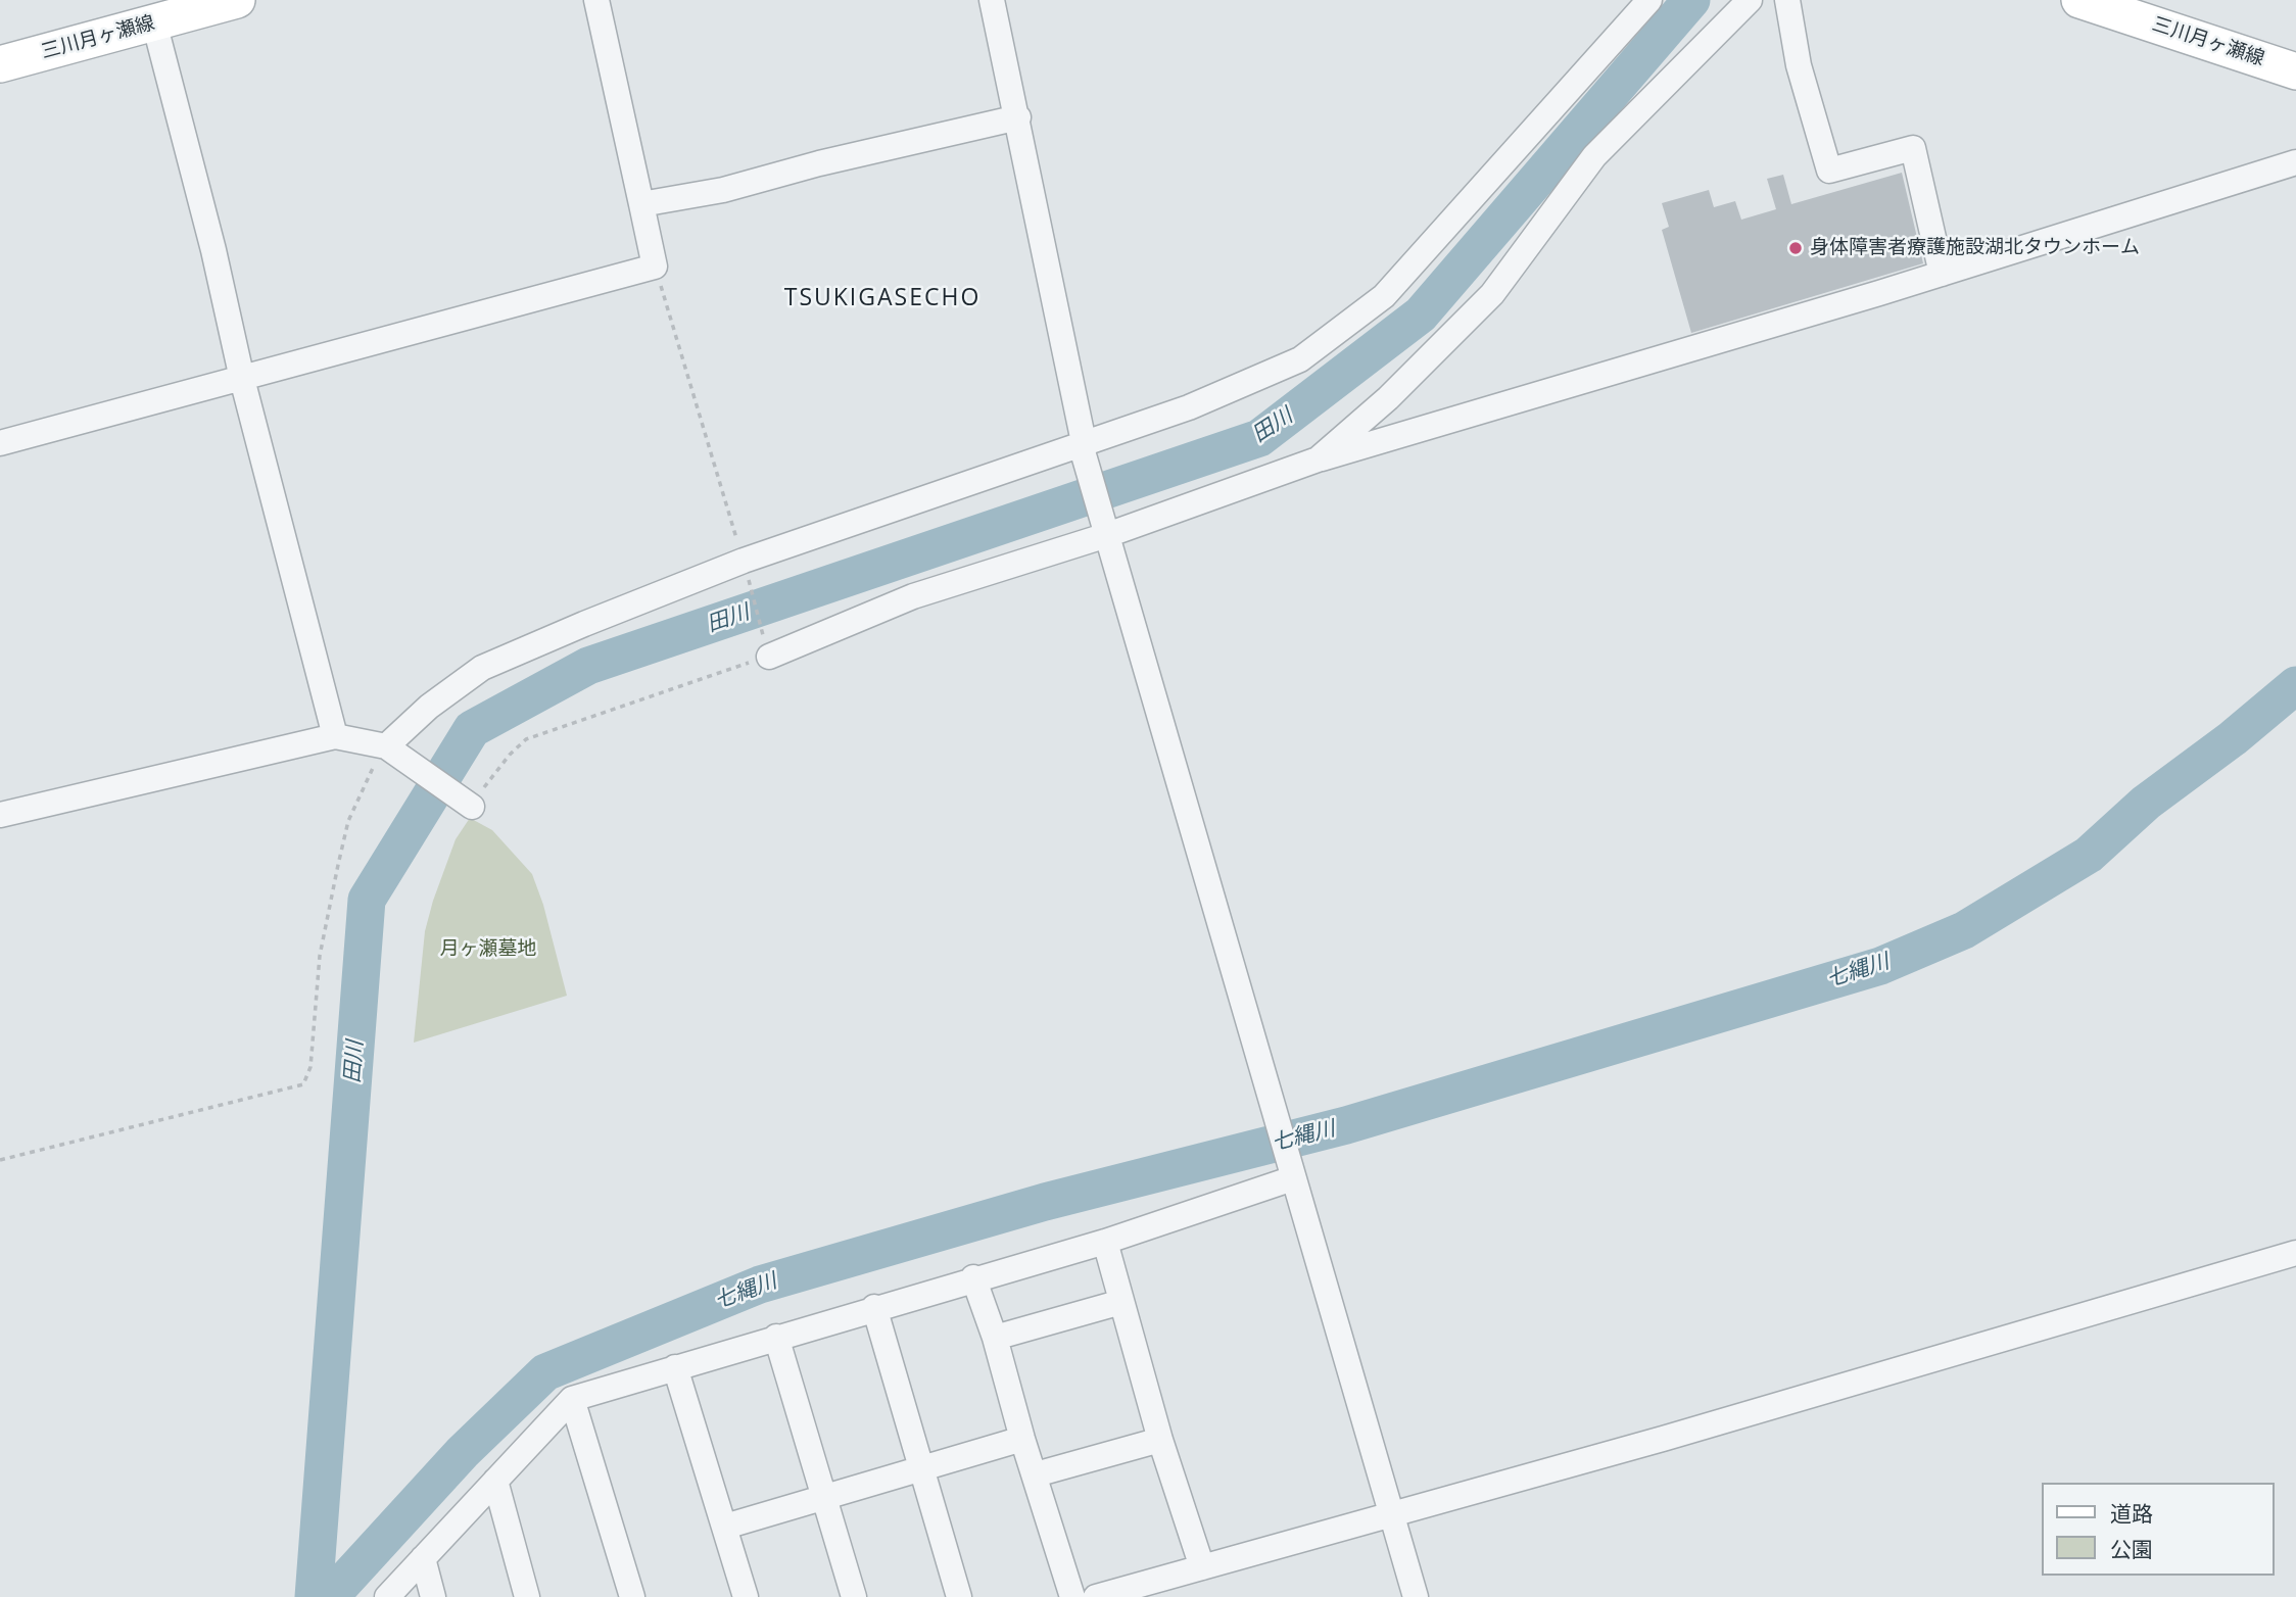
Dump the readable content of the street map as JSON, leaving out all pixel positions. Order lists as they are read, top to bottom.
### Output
{
  "streets": {
    "main road": ["三川月ヶ瀬線"]
  },
  "districts": ["TSUKIGASECHO"],
  "water": ["田川", "七縄川"],
  "parks": ["月ヶ瀬墓地"],
  "places": ["身体障害者療護施設湖北タウンホーム"],
  "legend": ["道路", "公園"]
}
